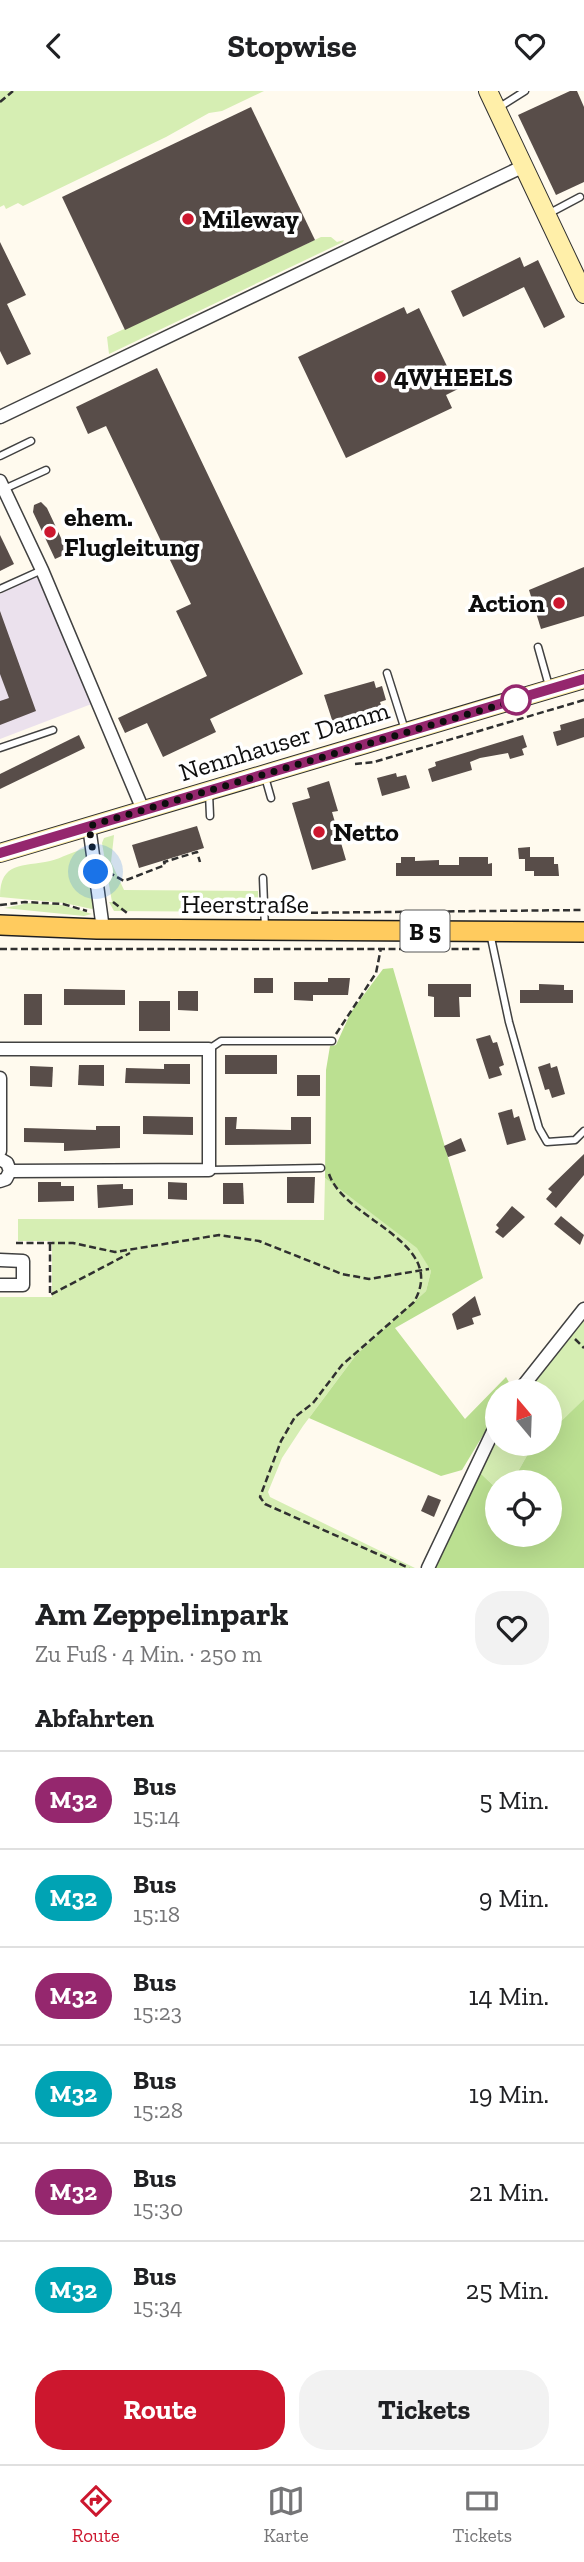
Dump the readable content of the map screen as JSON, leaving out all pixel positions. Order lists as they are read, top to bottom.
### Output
{
  "streets": {
    "main road": ["Nennhauser Damm", "Heerstraße", "B 5"]
  },
  "places": [
    "Mileway",
    "4WHEELS",
    "ehem. Flugleitung",
    "Action",
    "Netto"
  ],
  "lines": ["bus line M32"],
  "north": "top",
  "page": {
    "header": "Stopwise",
    "heading": [
      ["Am Zeppelinpark", "Zu Fuß · 4 Min. · 250 m"],
      "Abfahrten"
    ],
    "list": [
      {
        "mark": "M32",
        "name": "Bus",
        "note": "15:14",
        "value": "5 Min."
      },
      {
        "mark": "M32",
        "name": "Bus",
        "note": "15:18",
        "value": "9 Min."
      },
      {
        "mark": "M32",
        "name": "Bus",
        "note": "15:23",
        "value": "14 Min."
      },
      {
        "mark": "M32",
        "name": "Bus",
        "note": "15:28",
        "value": "19 Min."
      },
      {
        "mark": "M32",
        "name": "Bus",
        "note": "15:30",
        "value": "21 Min."
      },
      {
        "mark": "M32",
        "name": "Bus",
        "note": "15:34",
        "value": "25 Min."
      }
    ],
    "buttons": ["Route", "Tickets"],
    "tabs": ["Route", "Karte", "Tickets"]
  }
}
